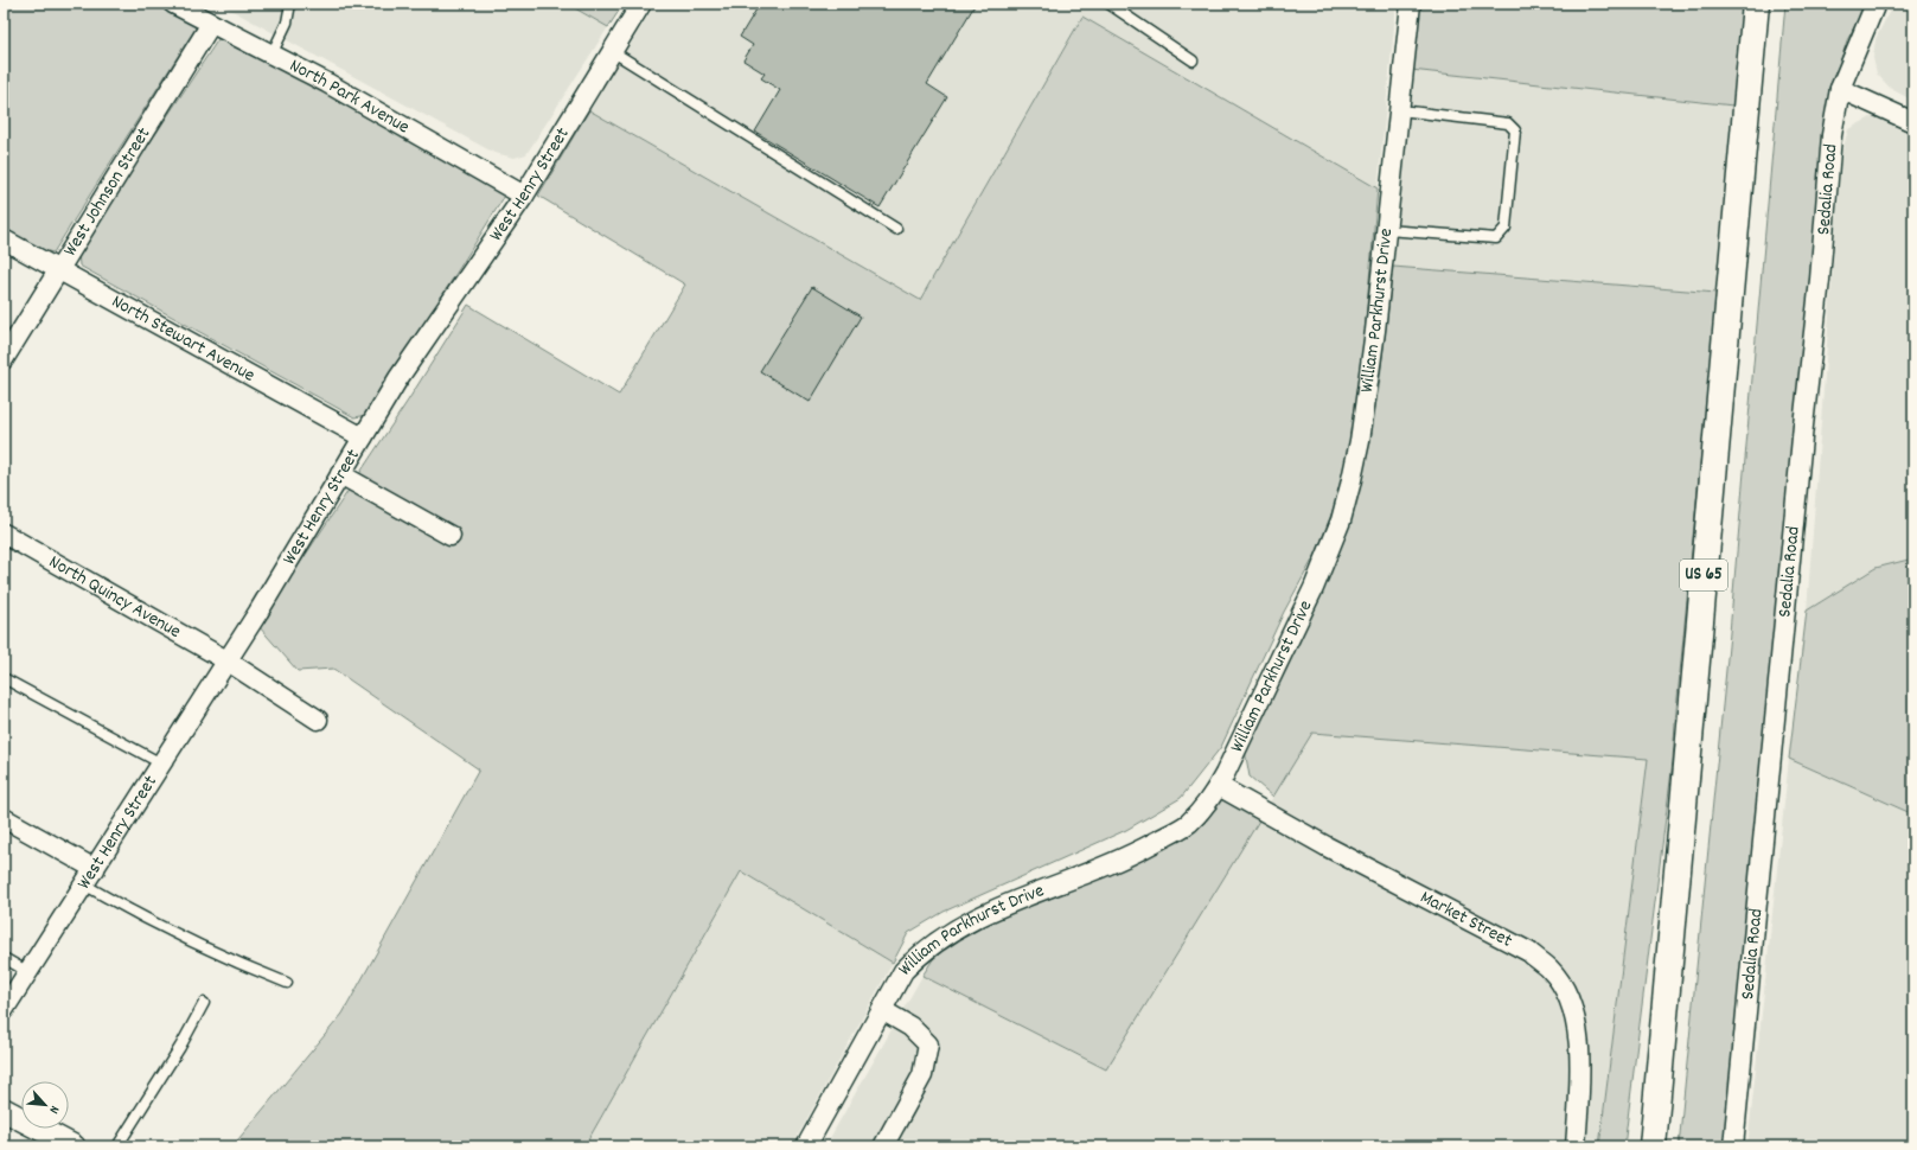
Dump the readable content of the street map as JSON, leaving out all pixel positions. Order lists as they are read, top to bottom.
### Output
{
  "streets": {
    "highway": ["US 65"],
    "street": [
      "North Park Avenue",
      "West Henry Street",
      "Sedalia Road",
      "West Johnson Street",
      "William Parkhurst Drive",
      "North Stewart Avenue",
      "North Quincy Avenue",
      "Market Street"
    ]
  },
  "crossings": [
    ["North Park Avenue", "West Henry Street"],
    ["North Park Avenue", "West Johnson Street"],
    ["West Henry Street", "North Stewart Avenue"],
    ["West Henry Street", "North Quincy Avenue"],
    ["West Johnson Street", "North Stewart Avenue"],
    ["William Parkhurst Drive", "Market Street"]
  ],
  "north": "bottom right"
}
